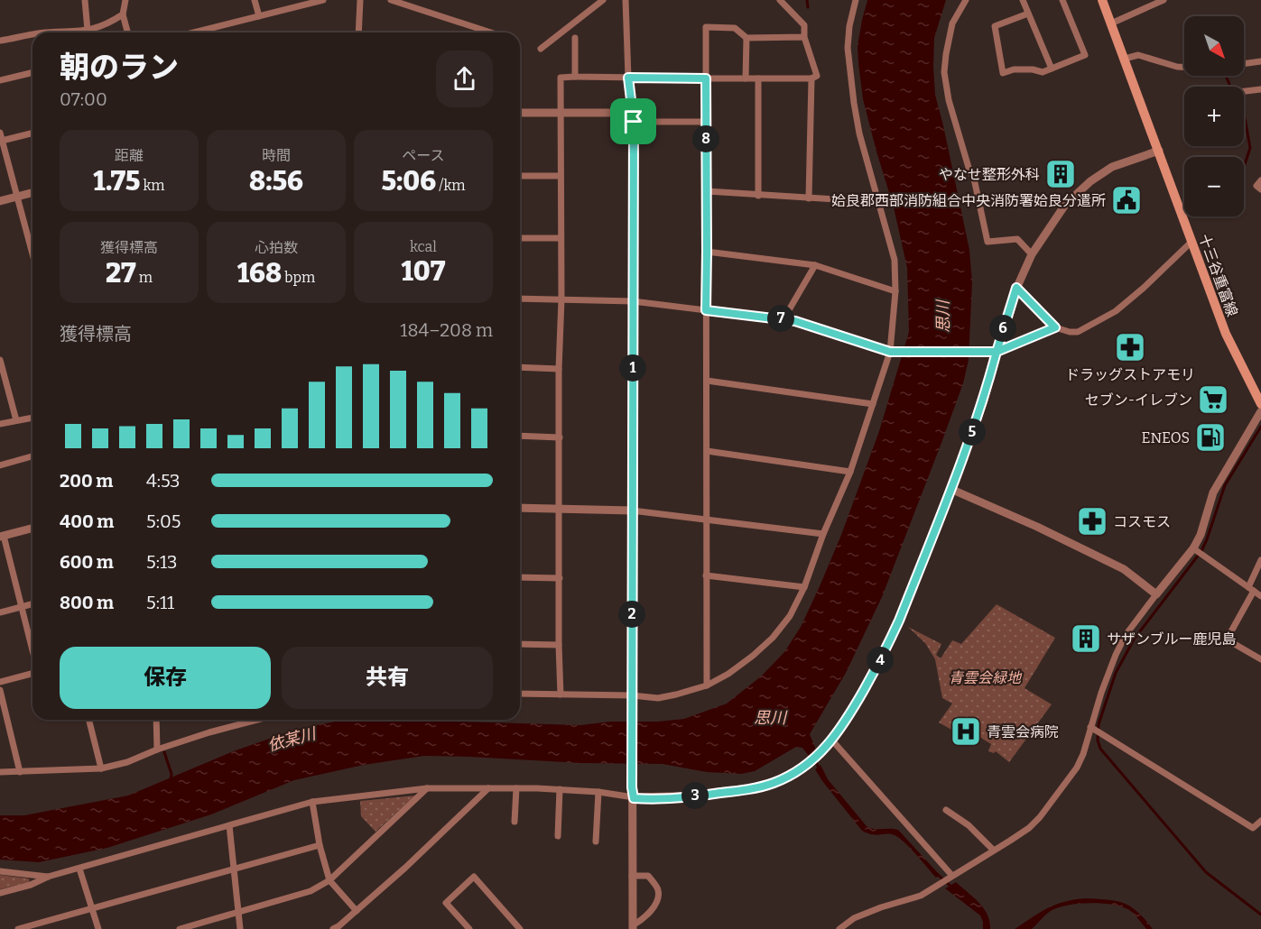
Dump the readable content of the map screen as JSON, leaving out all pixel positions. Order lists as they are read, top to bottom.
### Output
{
  "streets": {
    "main road": ["十三谷重富線"]
  },
  "water": ["思川", "依某川"],
  "parks": ["青雲会緑地"],
  "places": {
    "building": ["やなせ整形外科", "サザンブルー鹿児島"],
    "public building": ["姶良郡西部消防組合中央消防署姶良分遣所"],
    "pharmacy": ["ドラッグストアモリ", "コスモス"],
    "supermarket": ["セブン-イレブン"],
    "fuel station": ["ENEOS"],
    "hospital": ["青雲会病院"]
  },
  "north": "bottom right",
  "page": {
    "map_buttons": ["+", "−"],
    "heading": ["朝のラン", "07:00"],
    "stats": [
      ["距離", "1.75 km"],
      ["時間", "8:56"],
      ["ペース", "5:06 /km"],
      ["獲得標高", "27 m"],
      ["心拍数", "168 bpm"],
      ["kcal", "107"]
    ],
    "pins": [
      "8",
      "7",
      "6",
      "1",
      "5",
      "2",
      "4",
      "3"
    ],
    "chart": ["獲得標高", "184–208 m"],
    "list": [
      {
        "name": "200 m",
        "note": "4:53"
      },
      {
        "name": "400 m",
        "note": "5:05"
      },
      {
        "name": "600 m",
        "note": "5:13"
      },
      {
        "name": "800 m",
        "note": "5:11"
      }
    ],
    "buttons": ["保存", "共有"]
  }
}
